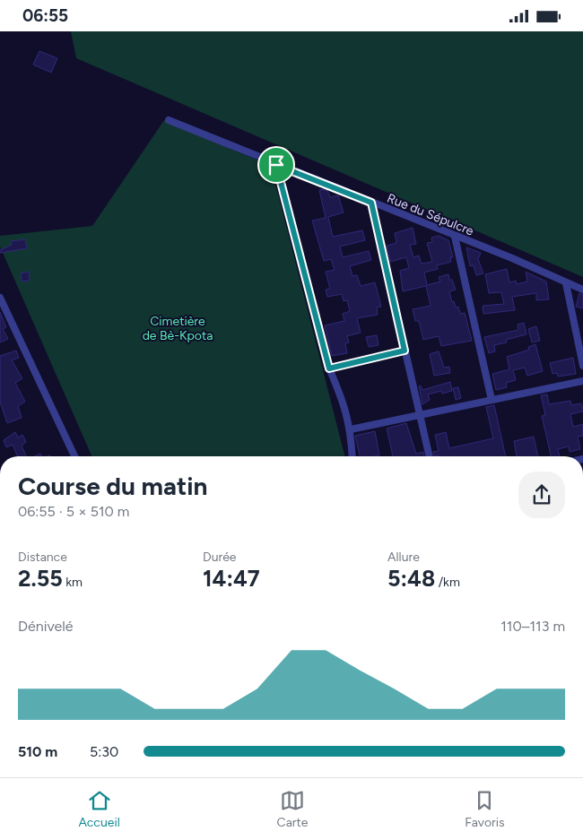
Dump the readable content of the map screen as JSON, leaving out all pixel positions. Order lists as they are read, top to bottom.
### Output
{
  "streets": {
    "street": ["Rue du Sépulcre"]
  },
  "parks": ["Cimetière de Bè-Kpota"],
  "page": {
    "status": "06:55",
    "heading": ["Course du matin", "06:55 · 5 × 510 m"],
    "stats": [
      ["Distance", "2.55 km"],
      ["Durée", "14:47"],
      ["Allure", "5:48 /km"]
    ],
    "chart": ["Dénivelé", "110–113 m"],
    "list": [
      {
        "name": "510 m",
        "note": "5:30"
      }
    ],
    "tabs": ["Accueil", "Carte", "Favoris"]
  }
}
